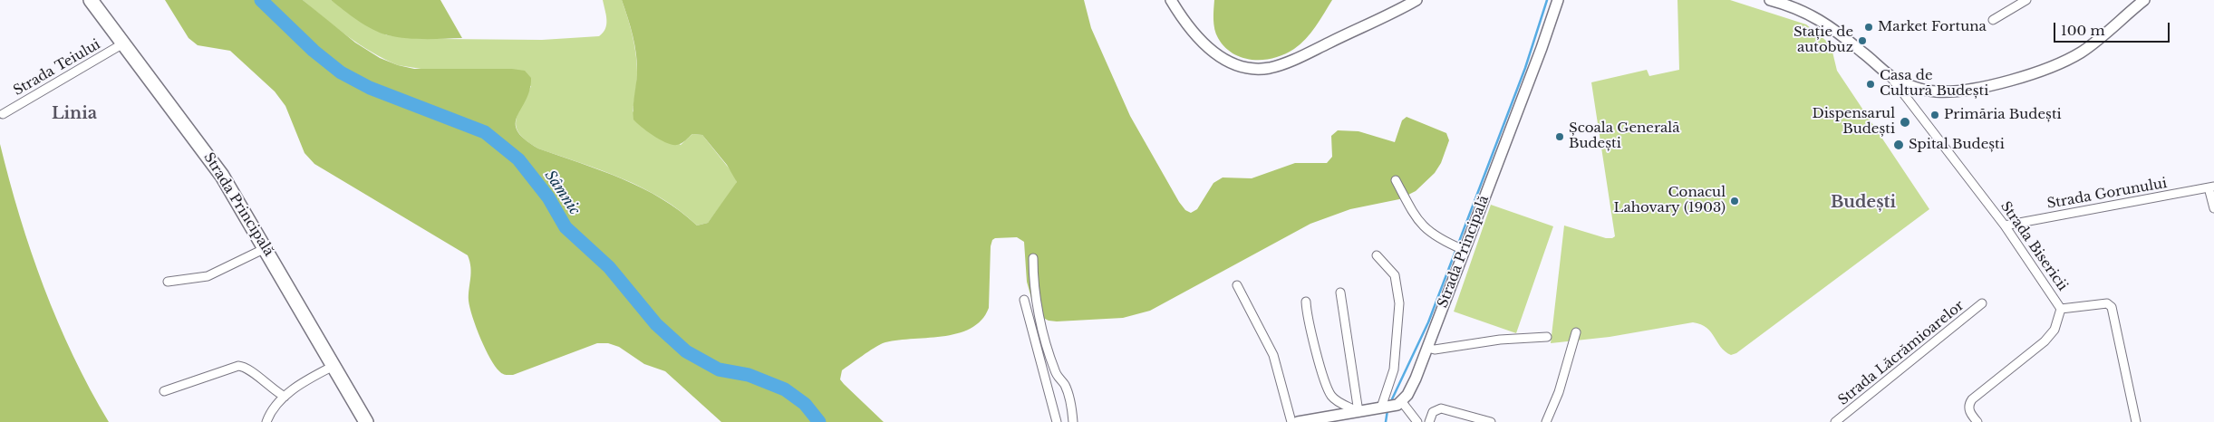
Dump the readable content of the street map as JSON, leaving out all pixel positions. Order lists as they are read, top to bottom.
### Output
{
  "streets": {
    "highway": ["Strada Principală"],
    "street": [
      "Strada Teiului",
      "Strada Gorunului",
      "Strada Bisericii",
      "Strada Lăcrămioarelor"
    ]
  },
  "crossings": [
    ["Strada Teiului", "Strada Principală"],
    ["Strada Gorunului", "Strada Bisericii"]
  ],
  "districts": ["Linia", "Budești"],
  "water": ["Sâmnic"],
  "places": [
    "Market Fortuna",
    "Stație de autobuz",
    "Casa de Cultură Budești",
    "Primăria Budești",
    "Dispensarul Budești",
    "Școala Generală Budești",
    "Spital Budești",
    "Conacul Lahovary (1903)"
  ],
  "scale_bar": "100 m"
}
